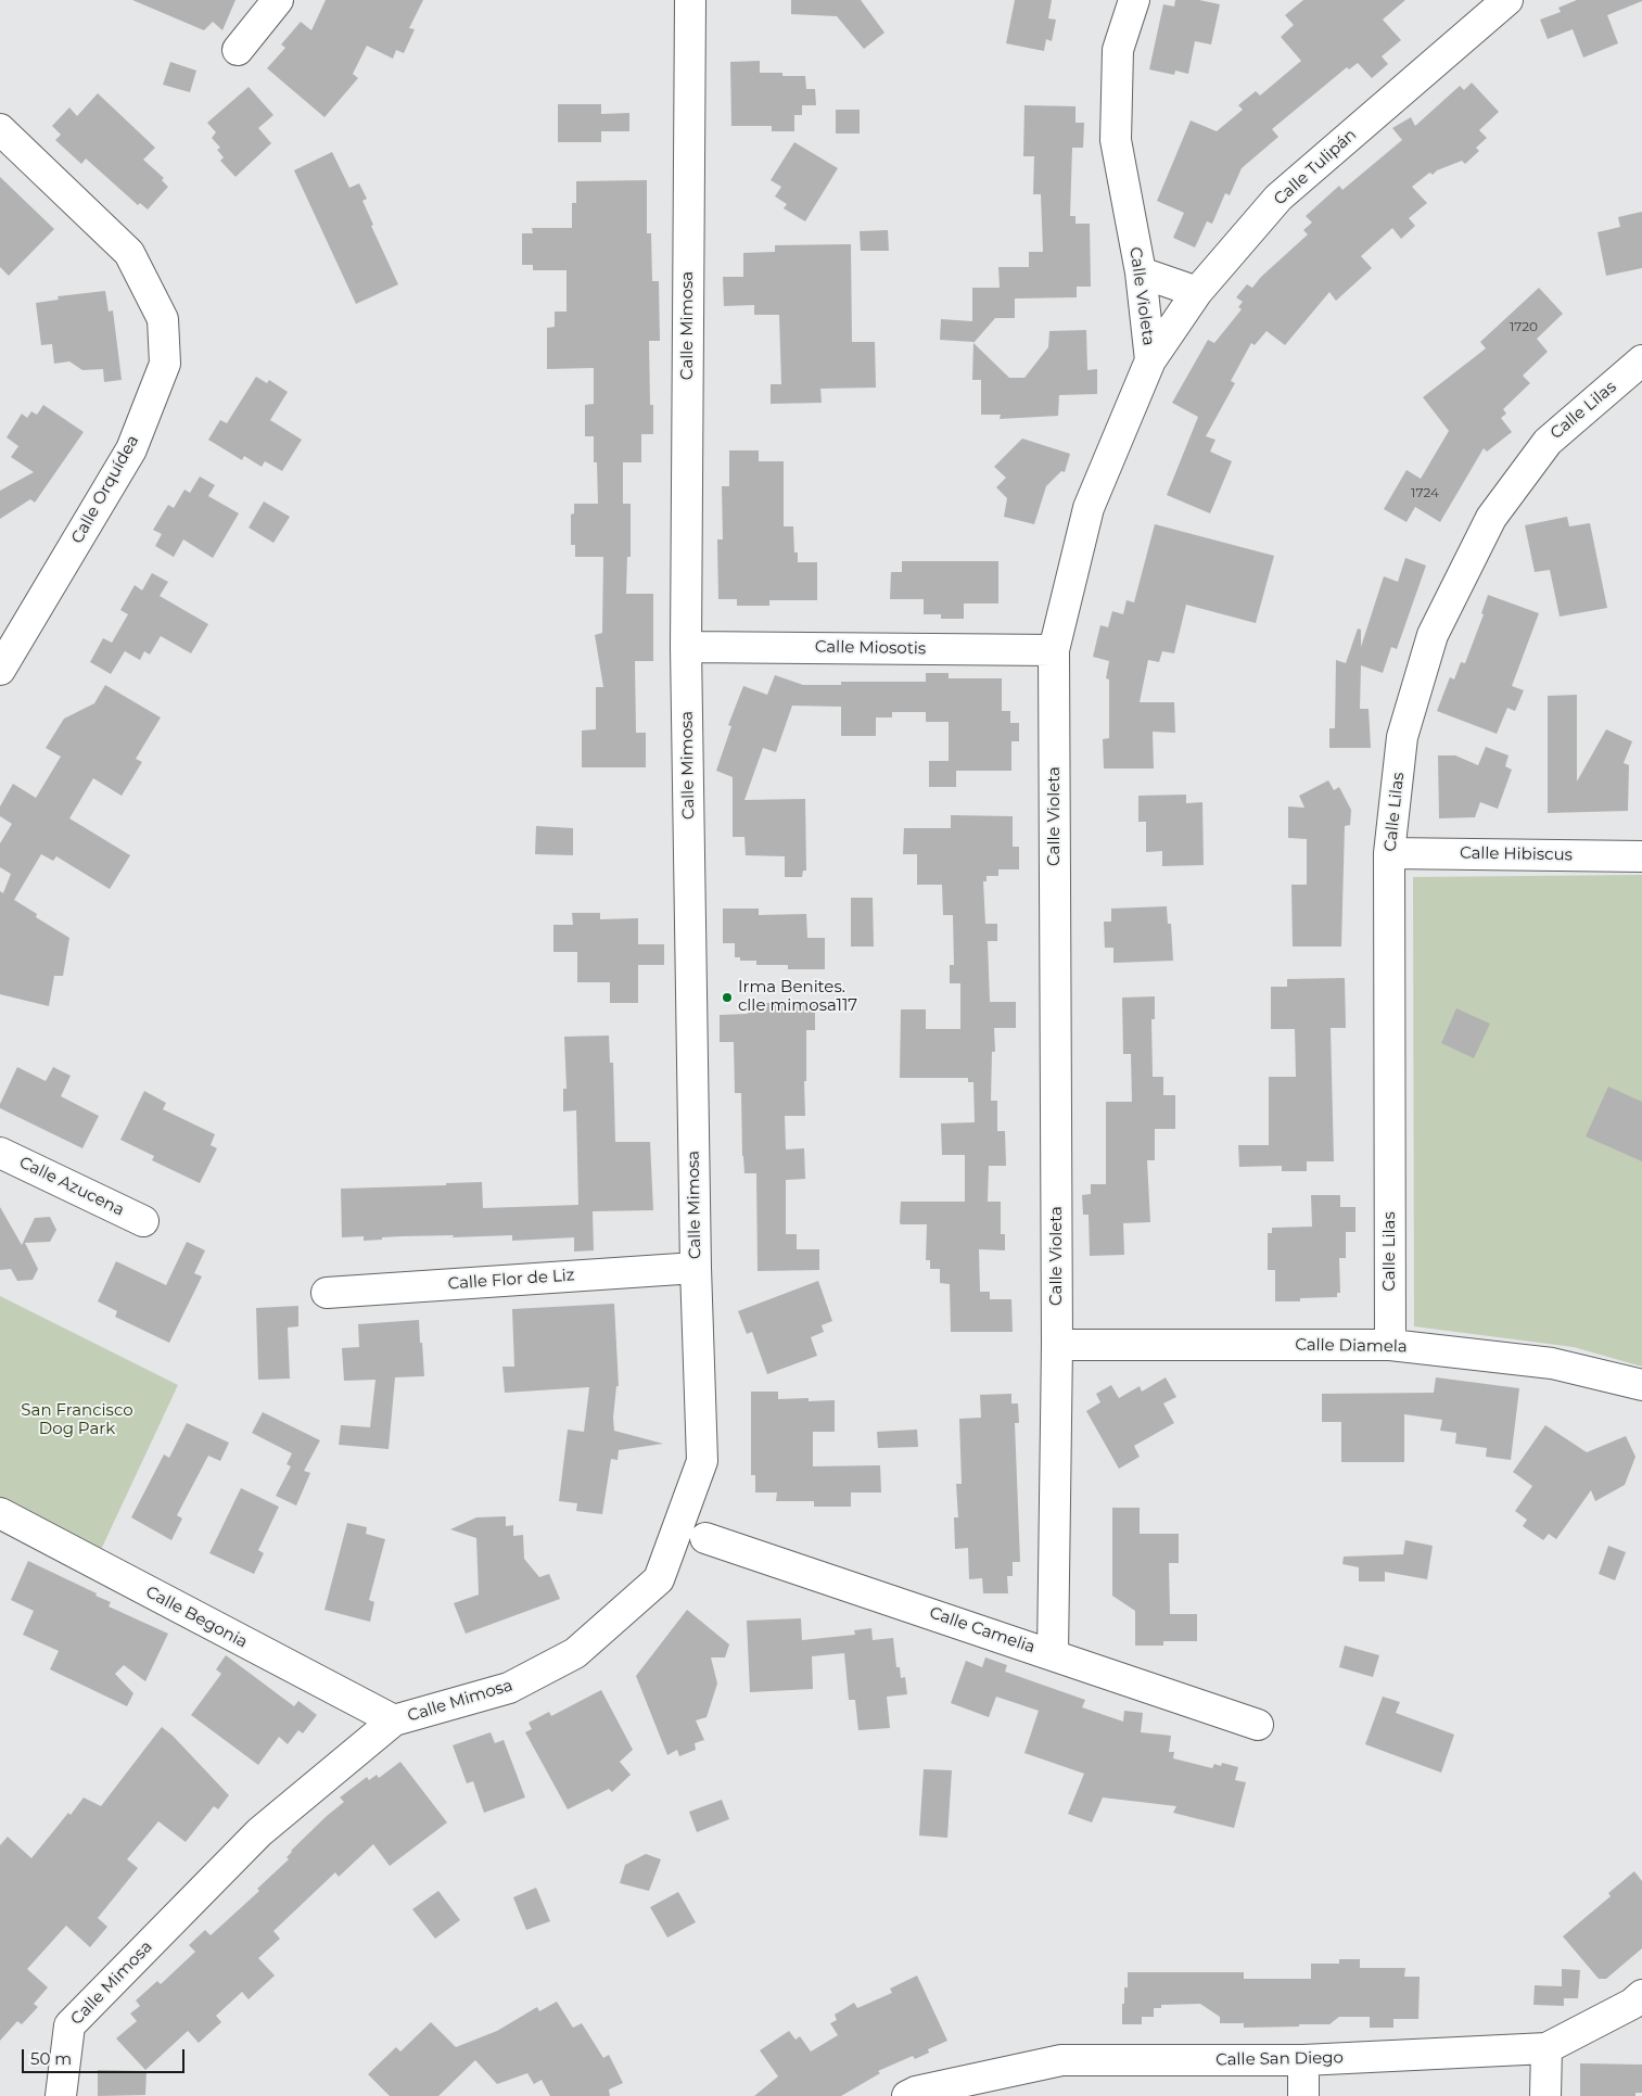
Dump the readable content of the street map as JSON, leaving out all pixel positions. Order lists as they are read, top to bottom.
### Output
{
  "streets": {
    "street": [
      "Calle Tulipán",
      "Calle Violeta",
      "Calle Mimosa",
      "Calle Lilas",
      "Calle Orquídea",
      "Calle Miosotis",
      "Calle Hibiscus",
      "Calle Azucena",
      "Calle Flor de Liz",
      "Calle Diamela",
      "Calle Begonia",
      "Calle Camelia",
      "Calle San Diego"
    ]
  },
  "crossings": [
    ["Calle Tulipán", "Calle Violeta"],
    ["Calle Violeta", "Calle Miosotis"],
    ["Calle Violeta", "Calle Diamela"],
    ["Calle Violeta", "Calle Camelia"],
    ["Calle Mimosa", "Calle Miosotis"],
    ["Calle Mimosa", "Calle Flor de Liz"],
    ["Calle Mimosa", "Calle Begonia"],
    ["Calle Lilas", "Calle Hibiscus"],
    ["Calle Lilas", "Calle Diamela"]
  ],
  "parks": ["San Francisco Dog Park"],
  "places": ["Irma Benites. clle mimosa117"],
  "house_numbers": ["1720", "1724"],
  "scale_bar": "50 m"
}
